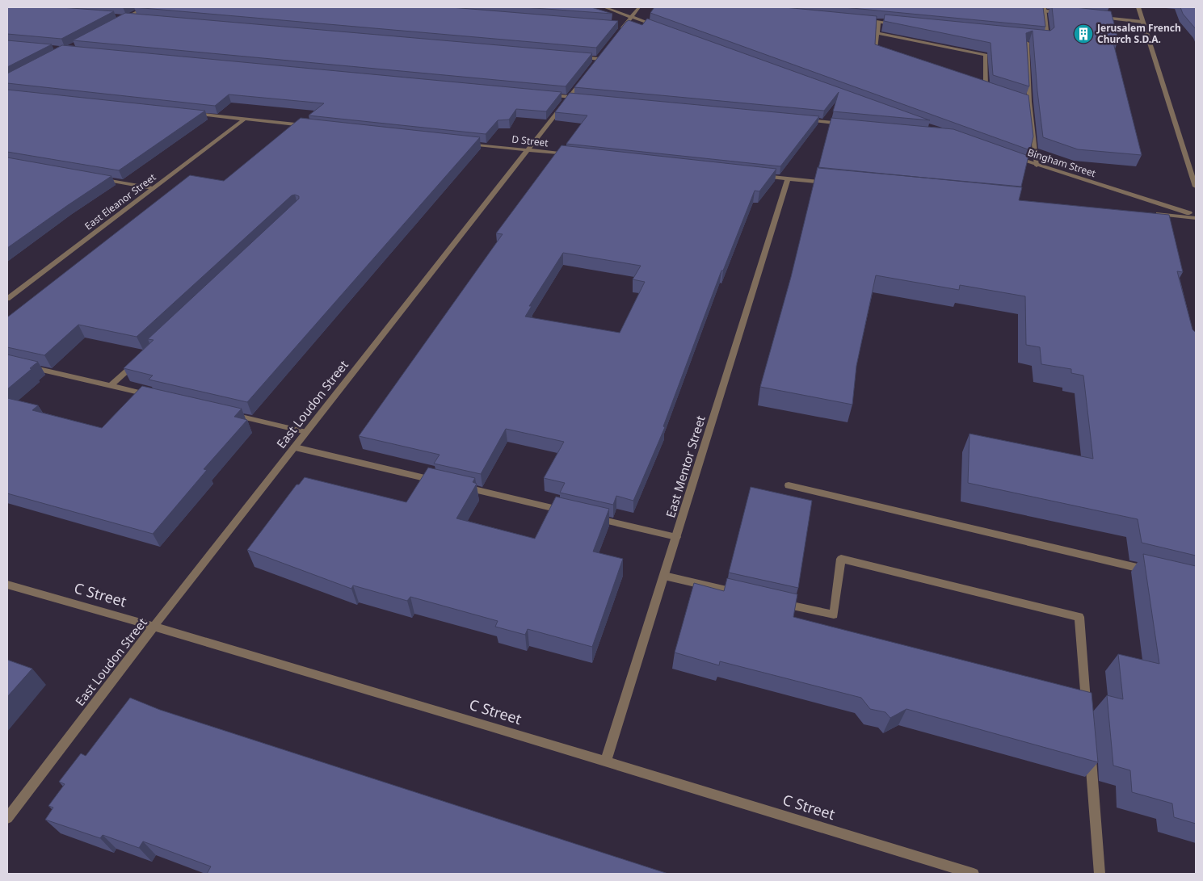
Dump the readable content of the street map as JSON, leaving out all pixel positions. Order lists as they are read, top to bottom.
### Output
{
  "streets": {
    "street": [
      "D Street",
      "Bingham Street",
      "East Eleanor Street",
      "East Loudon Street",
      "East Mentor Street",
      "C Street"
    ]
  },
  "crossings": [
    ["D Street", "East Loudon Street"],
    ["East Loudon Street", "C Street"],
    ["East Mentor Street", "C Street"]
  ],
  "places": {
    "building": ["Jerusalem French Church S.D.A."]
  }
}
